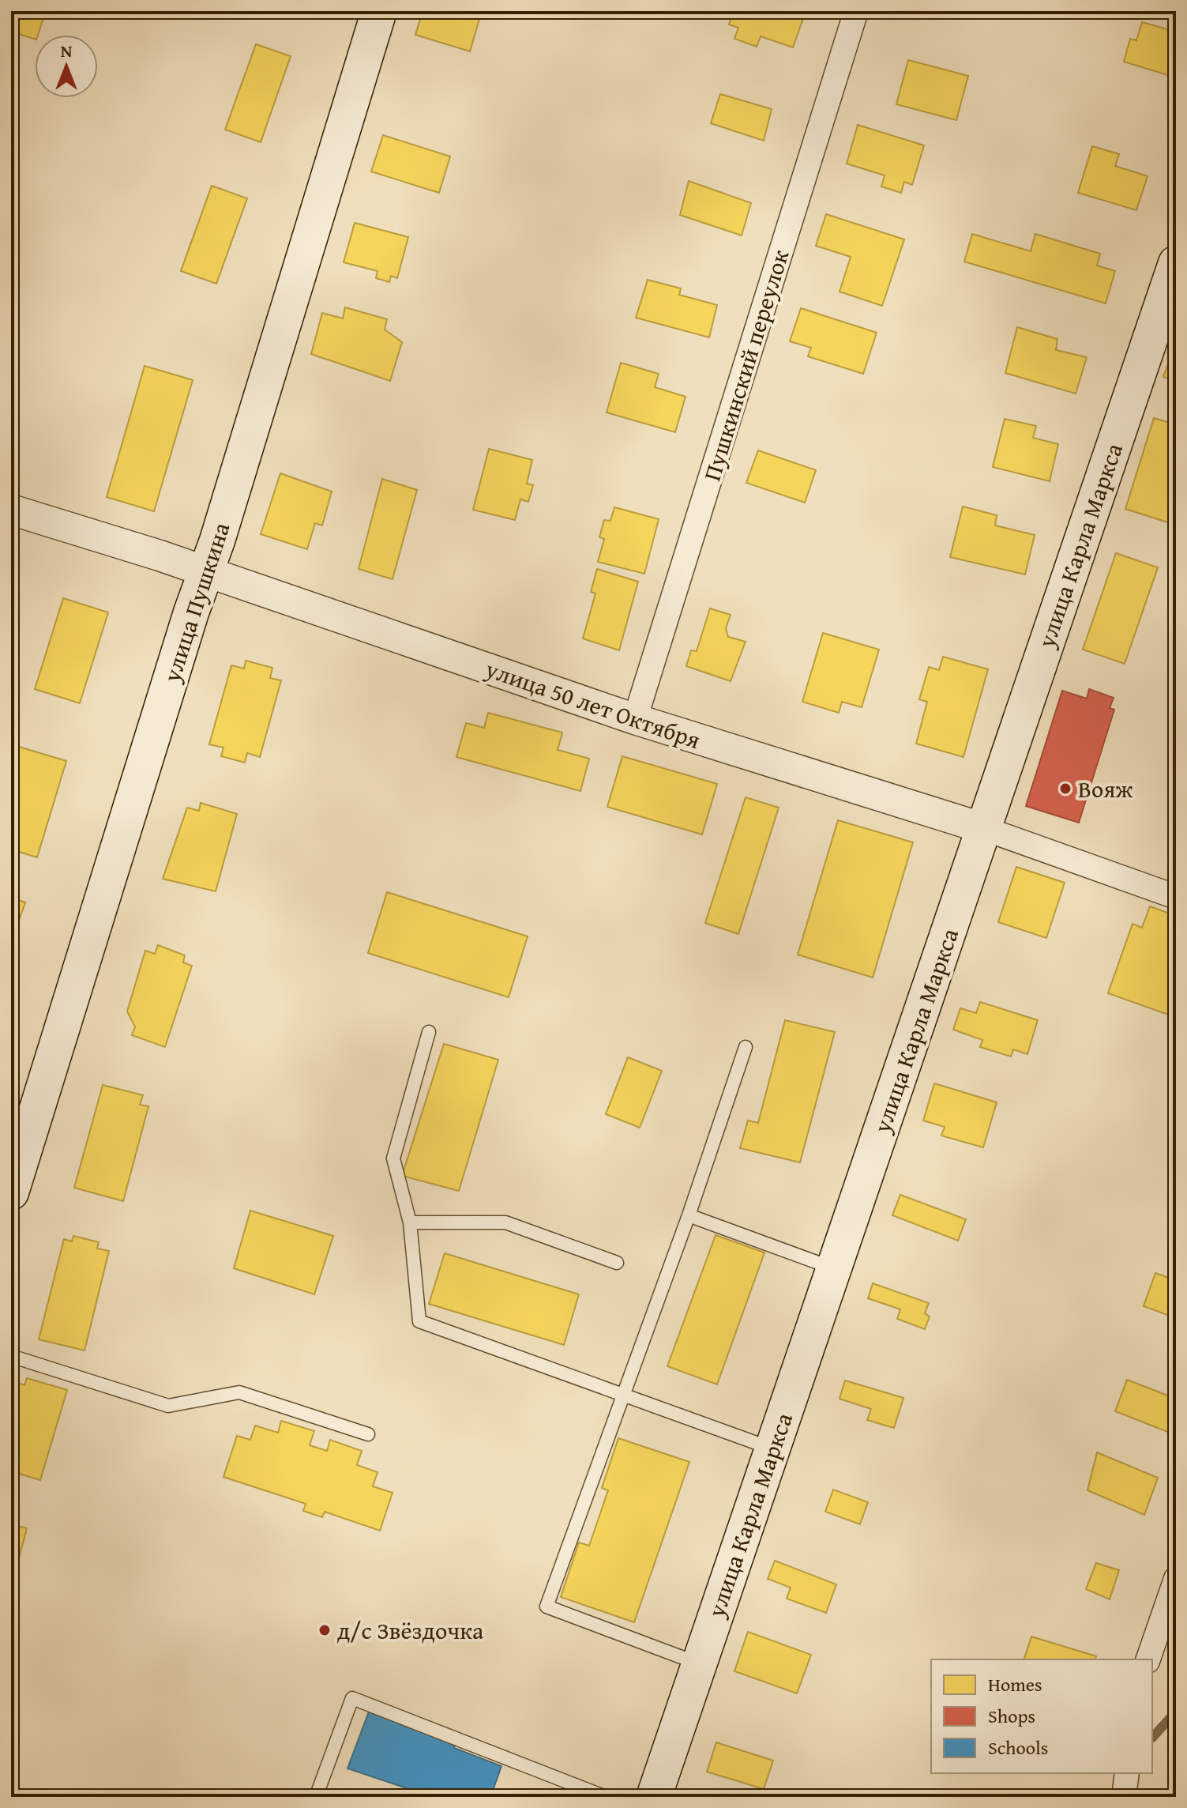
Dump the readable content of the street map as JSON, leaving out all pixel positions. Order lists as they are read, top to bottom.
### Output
{
  "streets": {
    "main road": ["улица Карла Маркса", "улица Пушкина"],
    "street": ["Пушкинский переулок", "улица 50 лет Октября"]
  },
  "crossings": [
    ["Пушкинский переулок", "улица 50 лет Октября"],
    ["улица Карла Маркса", "улица 50 лет Октября"],
    ["улица Пушкина", "улица 50 лет Октября"]
  ],
  "places": ["Вояж", "д/с Звёздочка"],
  "legend": ["Homes", "Shops", "Schools"],
  "north": "top"
}
